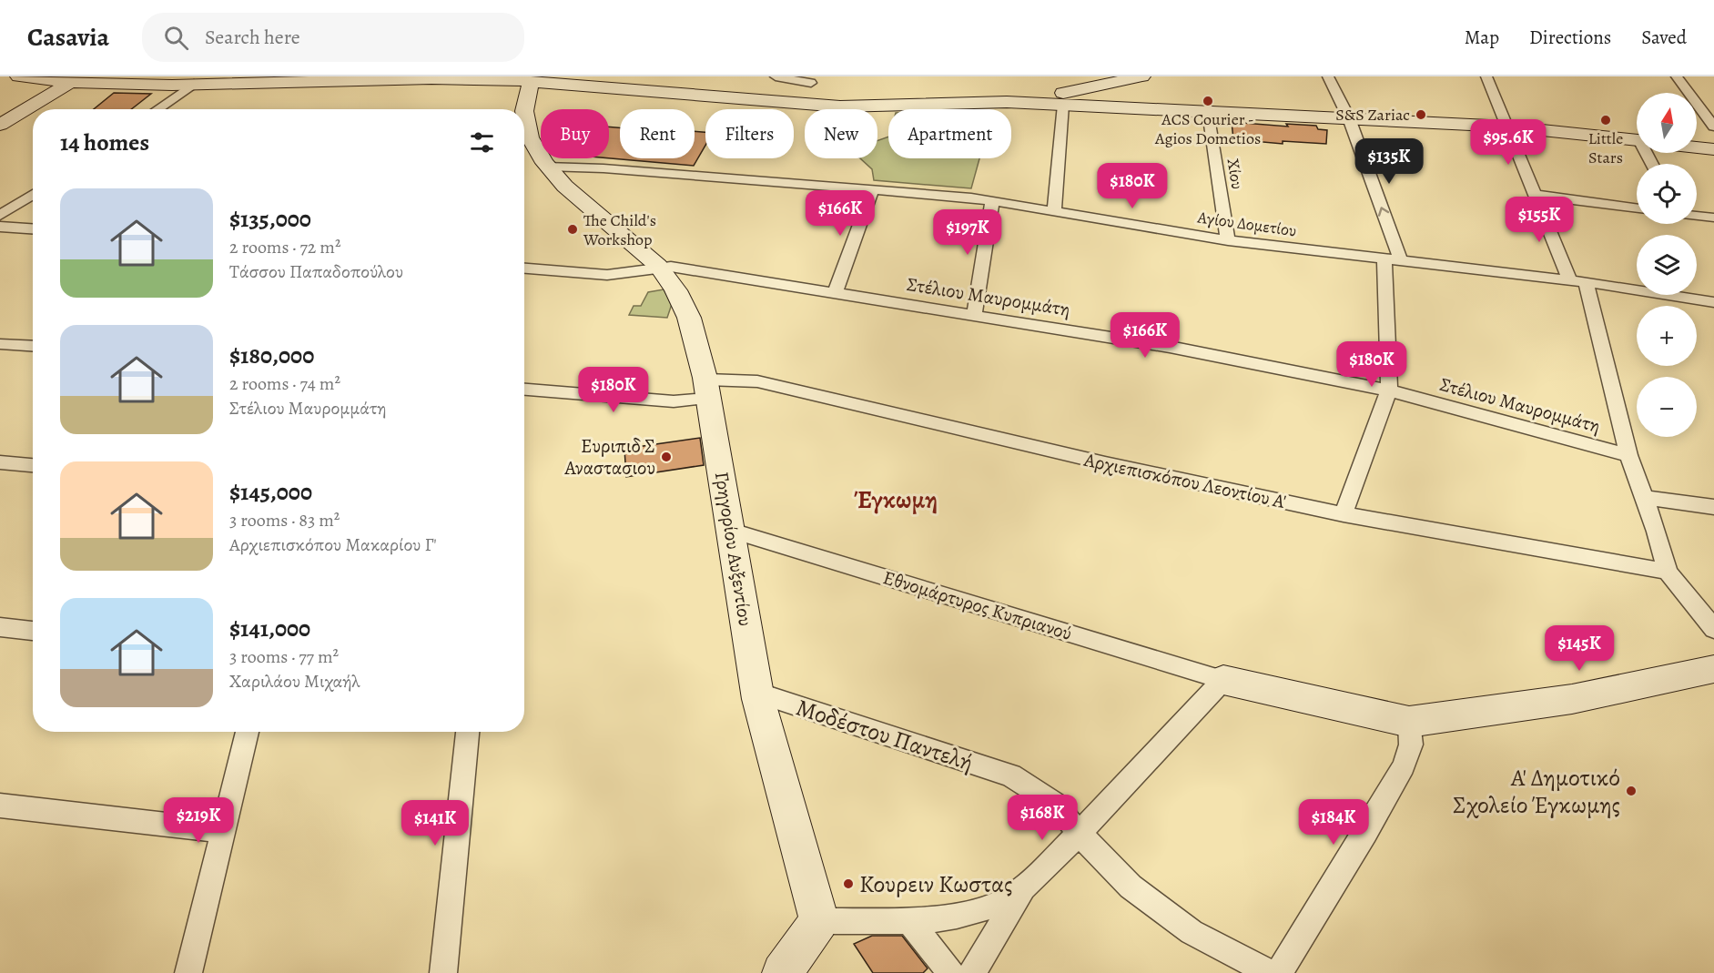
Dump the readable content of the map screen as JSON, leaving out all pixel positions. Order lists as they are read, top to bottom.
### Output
{
  "streets": {
    "street": [
      "Χίου",
      "Αγίου Δομετίου",
      "Στέλιου Μαυρομμάτη",
      "Αρχιεπισκόπου Λεοντίου Α'",
      "Γρηγορίου Αυξεντίου",
      "Εθνομάρτυρος Κυπριανού",
      "Μοδέστου Παντελή"
    ]
  },
  "crossings": [
    ["Χίου", "Αγίου Δομετίου"],
    ["Αγίου Δομετίου", "Γρηγορίου Αυξεντίου"],
    ["Στέλιου Μαυρομμάτη", "Γρηγορίου Αυξεντίου"],
    ["Αρχιεπισκόπου Λεοντίου Α'", "Γρηγορίου Αυξεντίου"],
    ["Γρηγορίου Αυξεντίου", "Εθνομάρτυρος Κυπριανού"],
    ["Γρηγορίου Αυξεντίου", "Μοδέστου Παντελή"]
  ],
  "districts": ["Έγκωμη"],
  "places": [
    "ACS Courier - Agios Dometios",
    "S&S Zariac",
    "Little Stars",
    "The Child's Workshop",
    "Ευριπιδ Σ Αναστασιου",
    "Α' Δημοτικό Σχολείο Έγκωμης",
    "Κουρειν Κωστας"
  ],
  "north": "top",
  "page": {
    "header": "Casavia",
    "search": "Search here",
    "nav": ["Map", "Directions", "Saved"],
    "map_buttons": ["+", "−"],
    "chip": [
      "Buy",
      "Rent",
      "Filters",
      "New",
      "Apartment"
    ],
    "heading": "14 homes",
    "price": [
      "$95.6K",
      "$135K",
      "$180K",
      "$166K",
      "$155K",
      "$197K",
      "$166K",
      "$180K",
      "$180K",
      "$145K",
      "$168K",
      "$219K",
      "$184K",
      "$141K"
    ],
    "list": [
      {
        "name": "$135,000",
        "note": "2 rooms · 72 m² · Τάσσου Παπαδοπούλου"
      },
      {
        "name": "$180,000",
        "note": "2 rooms · 74 m² · Στέλιου Μαυρομμάτη"
      },
      {
        "name": "$145,000",
        "note": "3 rooms · 83 m² · Αρχιεπισκόπου Μακαρίου Γ'"
      },
      {
        "name": "$141,000",
        "note": "3 rooms · 77 m² · Χαριλάου Μιχαήλ"
      }
    ]
  }
}
